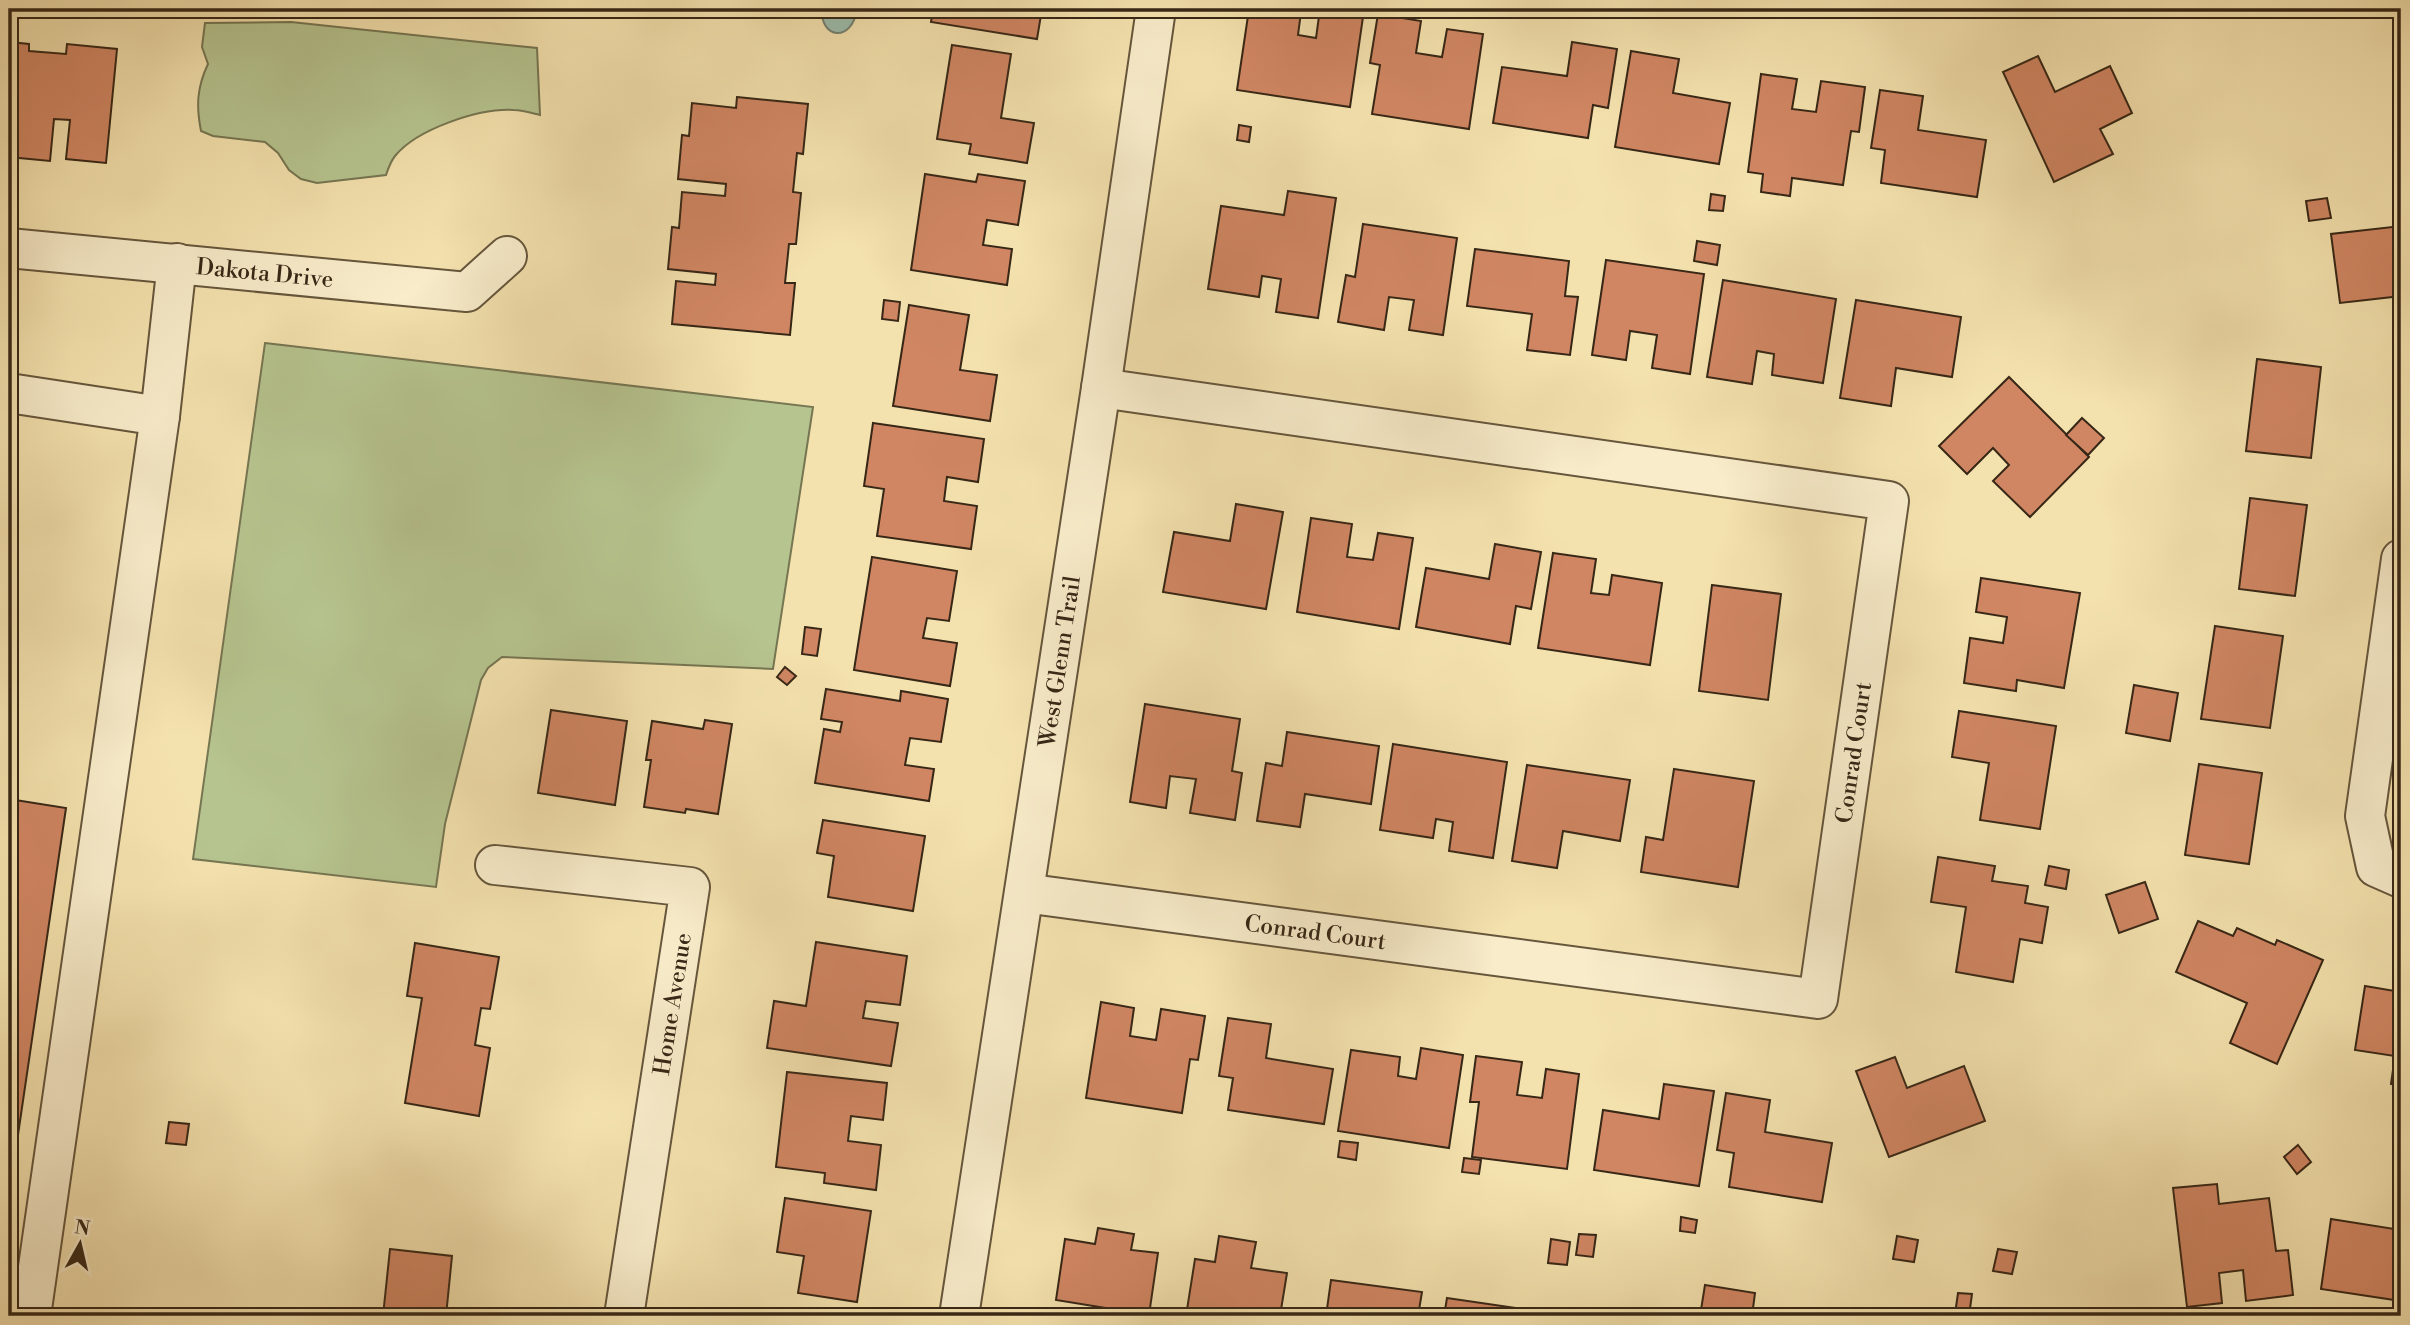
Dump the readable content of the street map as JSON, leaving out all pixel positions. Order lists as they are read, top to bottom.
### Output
{
  "streets": {
    "street": [
      "Dakota Drive",
      "West Glenn Trail",
      "Conrad Court",
      "Home Avenue"
    ]
  },
  "crossings": [
    ["West Glenn Trail", "Conrad Court"]
  ],
  "north": "top"
}
